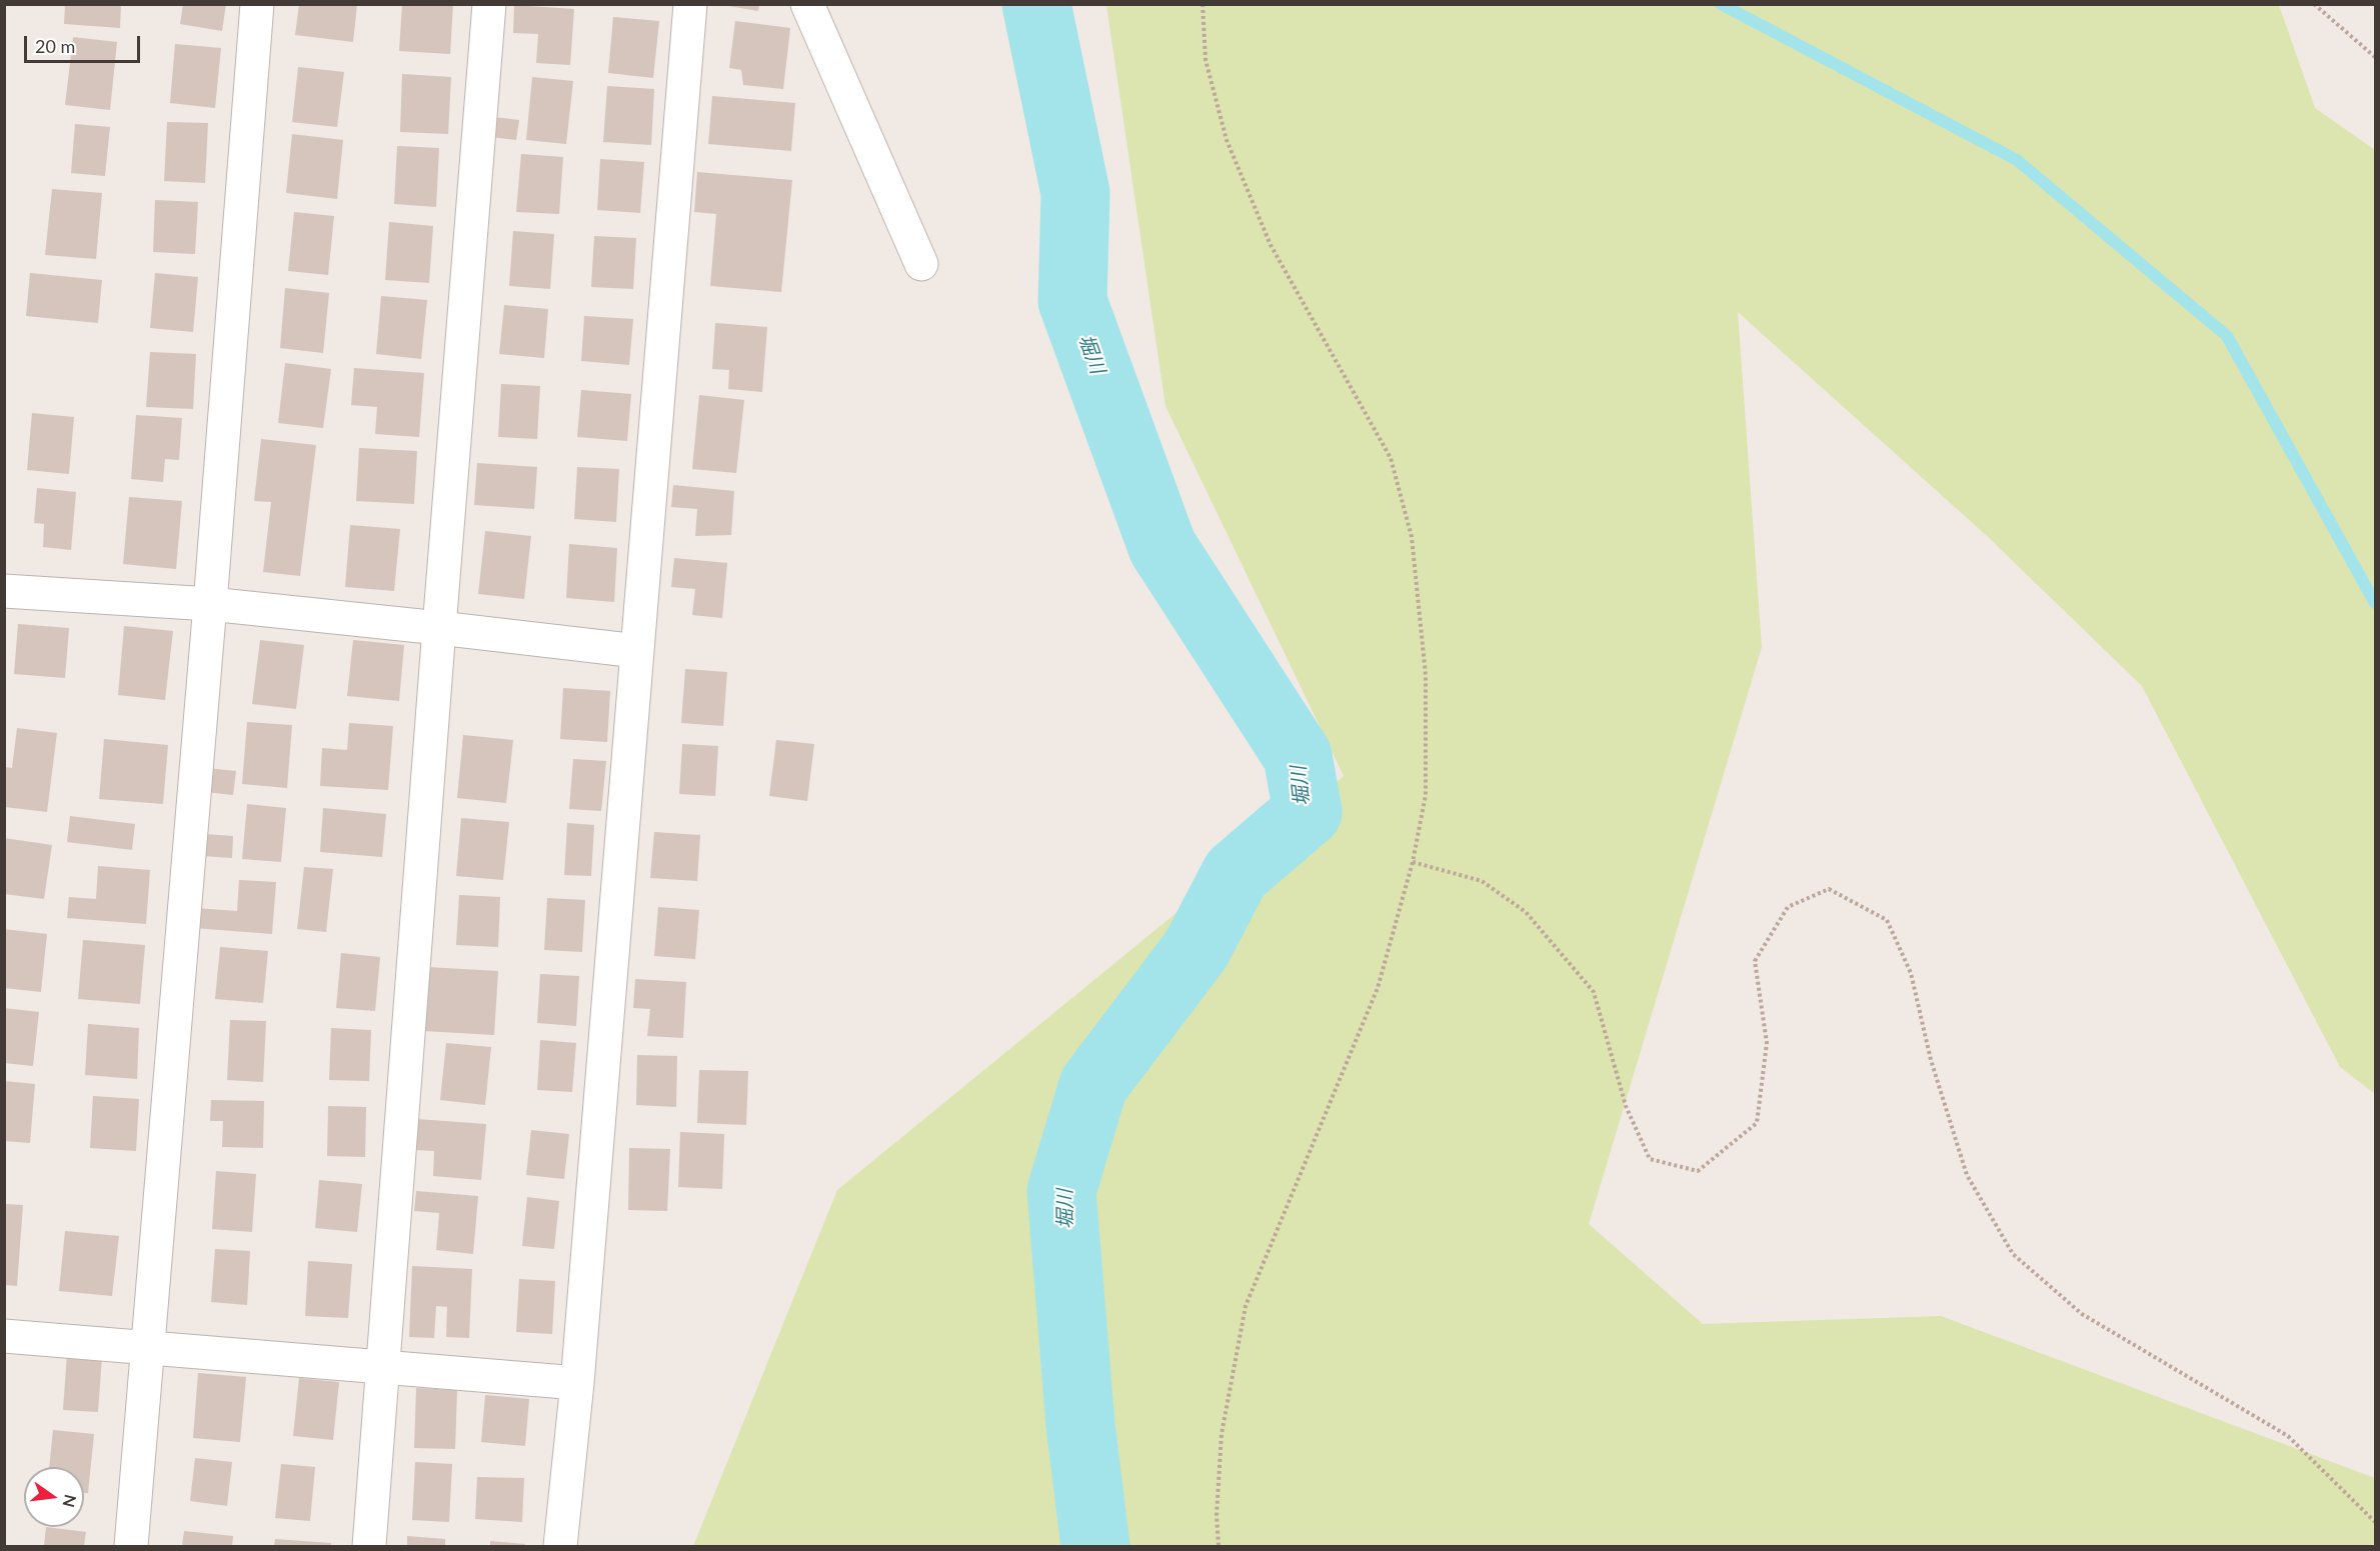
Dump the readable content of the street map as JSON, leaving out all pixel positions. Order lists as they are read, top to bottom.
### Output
{
  "water": ["堀川"],
  "scale_bar": "20 m",
  "north": "right"
}
